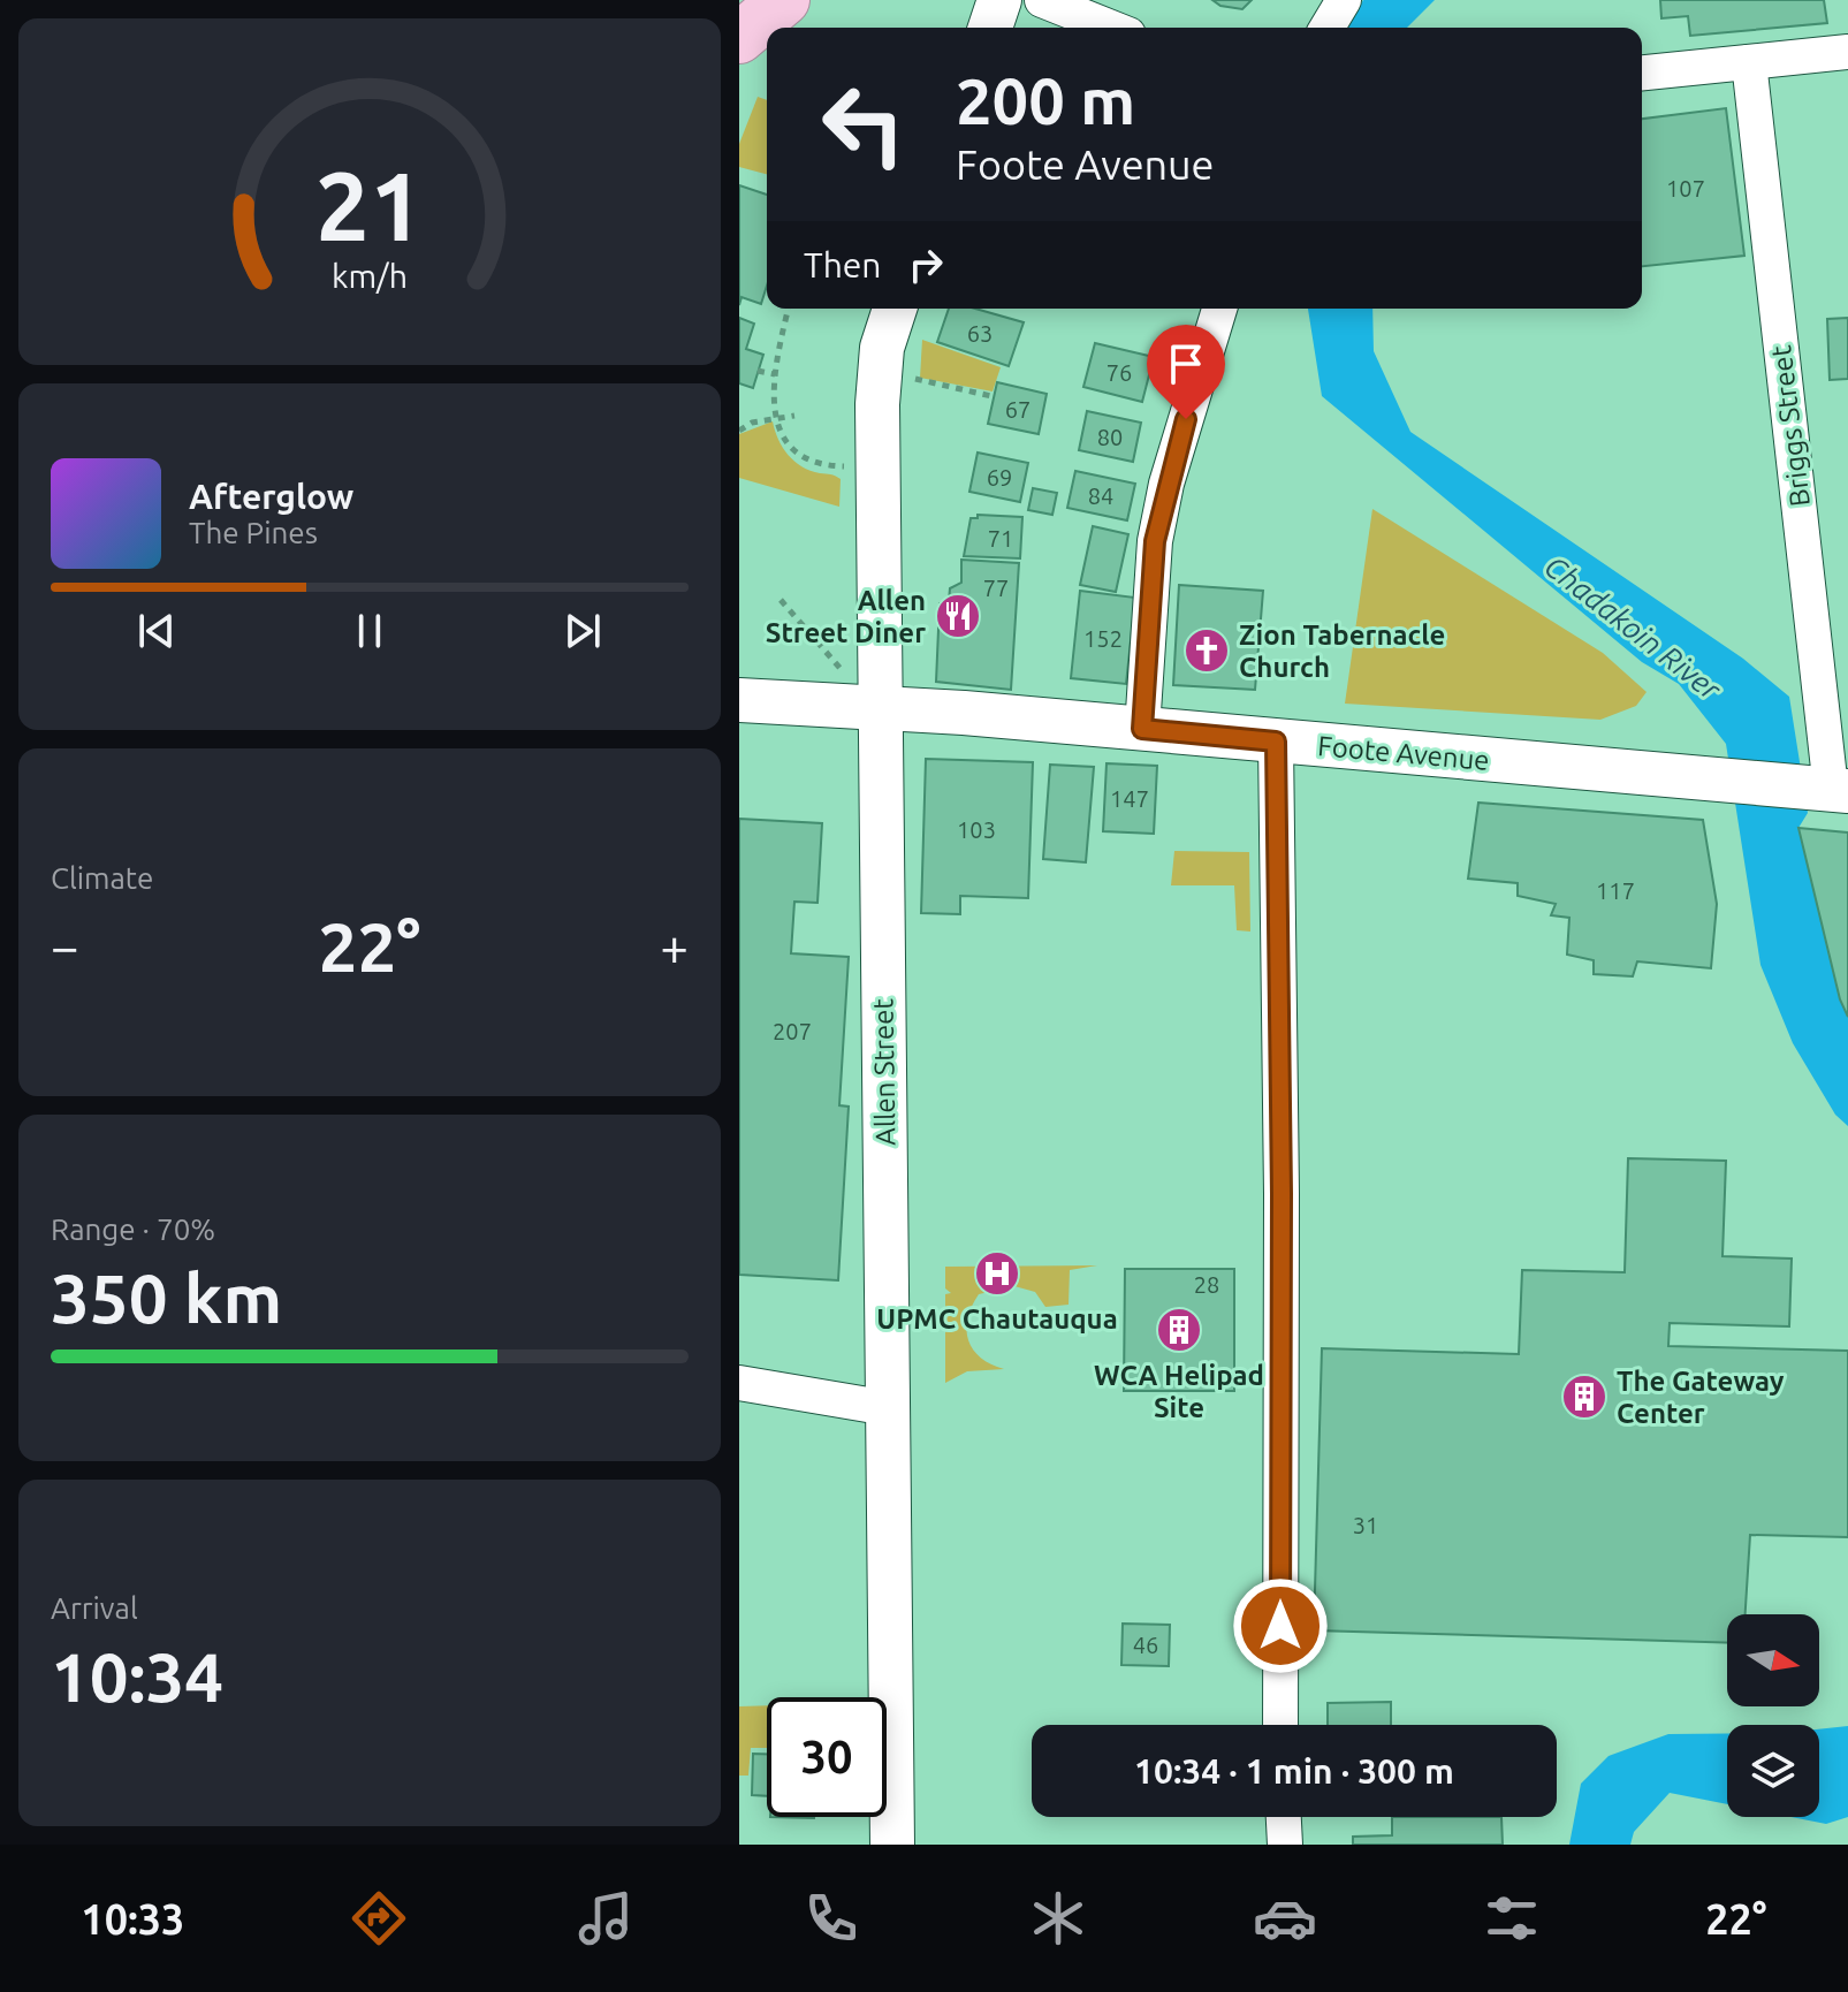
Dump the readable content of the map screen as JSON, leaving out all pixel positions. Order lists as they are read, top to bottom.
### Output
{
  "streets": {
    "street": ["Briggs Street", "Foote Avenue", "Allen Street"]
  },
  "crossings": [
    ["Briggs Street", "Foote Avenue"],
    ["Foote Avenue", "Allen Street"]
  ],
  "water": ["Chadakoin River"],
  "places": {
    "restaurant": ["Allen Street Diner"],
    "church": ["Zion Tabernacle Church"],
    "hospital": ["UPMC Chautauqua"],
    "building": ["WCA Helipad Site", "The Gateway Center"]
  },
  "house_numbers": [
    "107",
    "63",
    "76",
    "67",
    "80",
    "69",
    "84",
    "71",
    "77",
    "152",
    "147",
    "103",
    "117",
    "207",
    "28",
    "31",
    "46"
  ],
  "north": "right",
  "page": {
    "turn": ["200 m", "Foote Avenue"],
    "then": "Then",
    "song": ["Afterglow", "The Pines"],
    "tile": [
      "Climate",
      ["Range · 70%", "350 km"],
      ["Arrival", "10:34"]
    ],
    "heat": ["−", "22°", "+"],
    "limit": "30",
    "trip": "10:34 · 1 min · 300 m",
    "tabs": ["10:33", "22°"],
    "gauge": ["21", "km/h"]
  }
}
